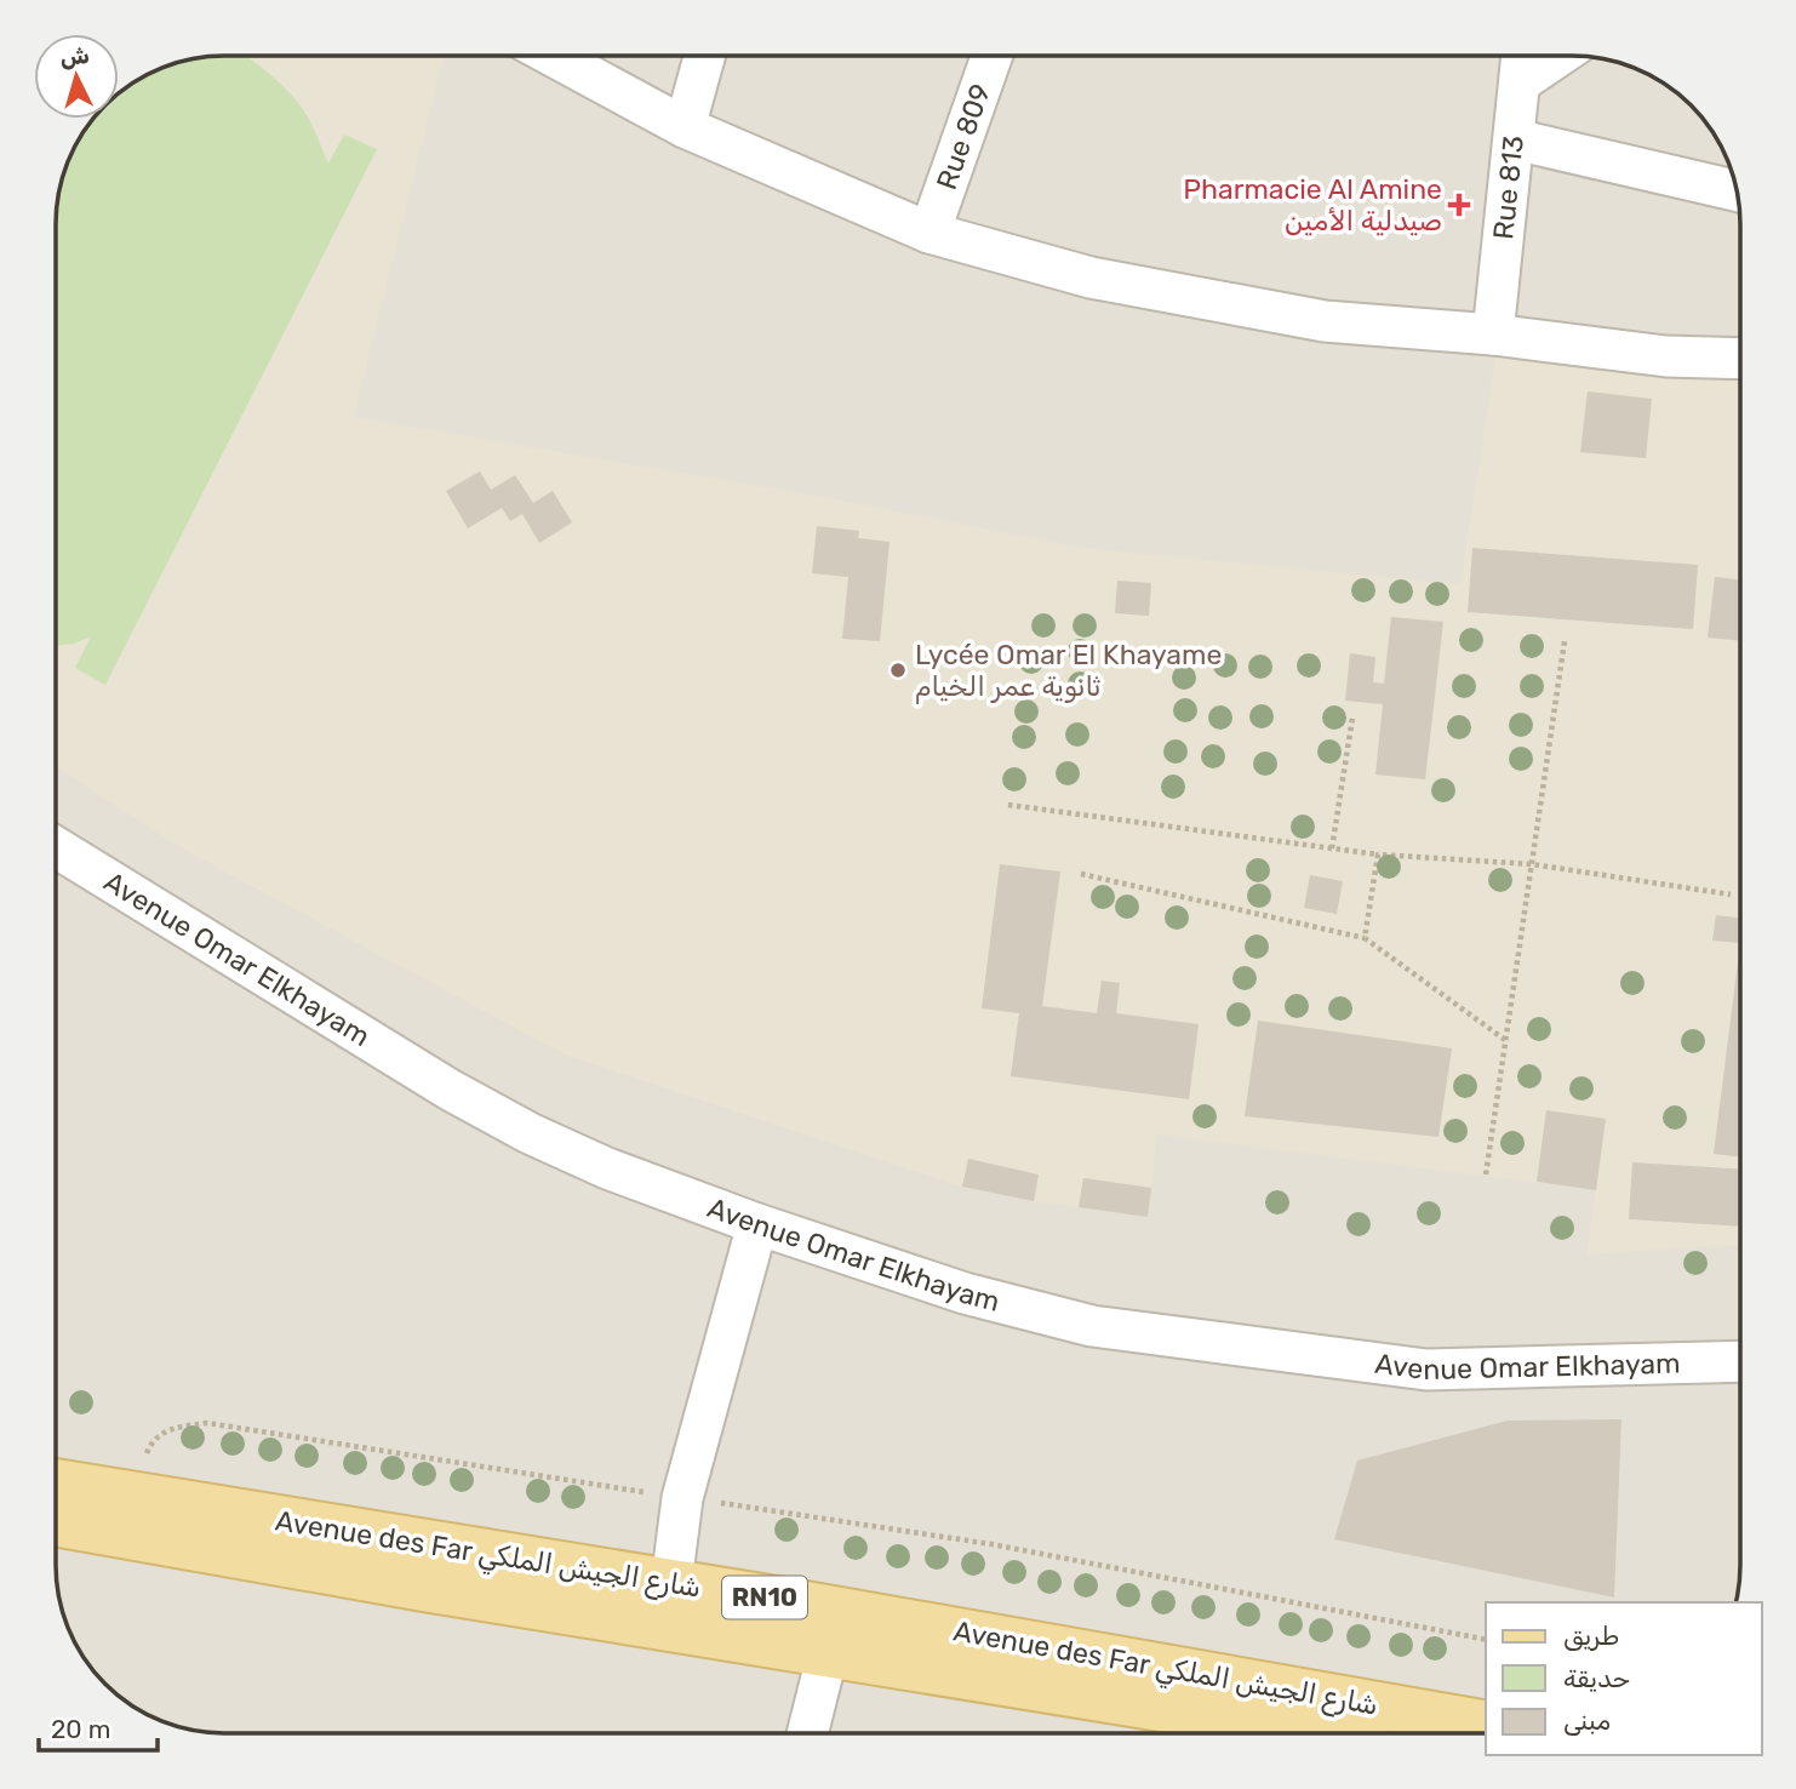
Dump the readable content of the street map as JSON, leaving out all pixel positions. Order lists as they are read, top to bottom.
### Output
{
  "streets": {
    "main road": ["Avenue des Far شارع الجيش الملكي", "RN10"],
    "street": ["Rue 809", "Rue 813", "Avenue Omar Elkhayam"]
  },
  "places": {
    "health": ["Pharmacie Al Amine صيدلية الأمين"],
    "other": ["Lycée Omar El Khayame ثانوية عمر الخيام"]
  },
  "legend": ["طريق", "حديقة", "مبنى"],
  "scale_bar": "20 m",
  "north": "top"
}
